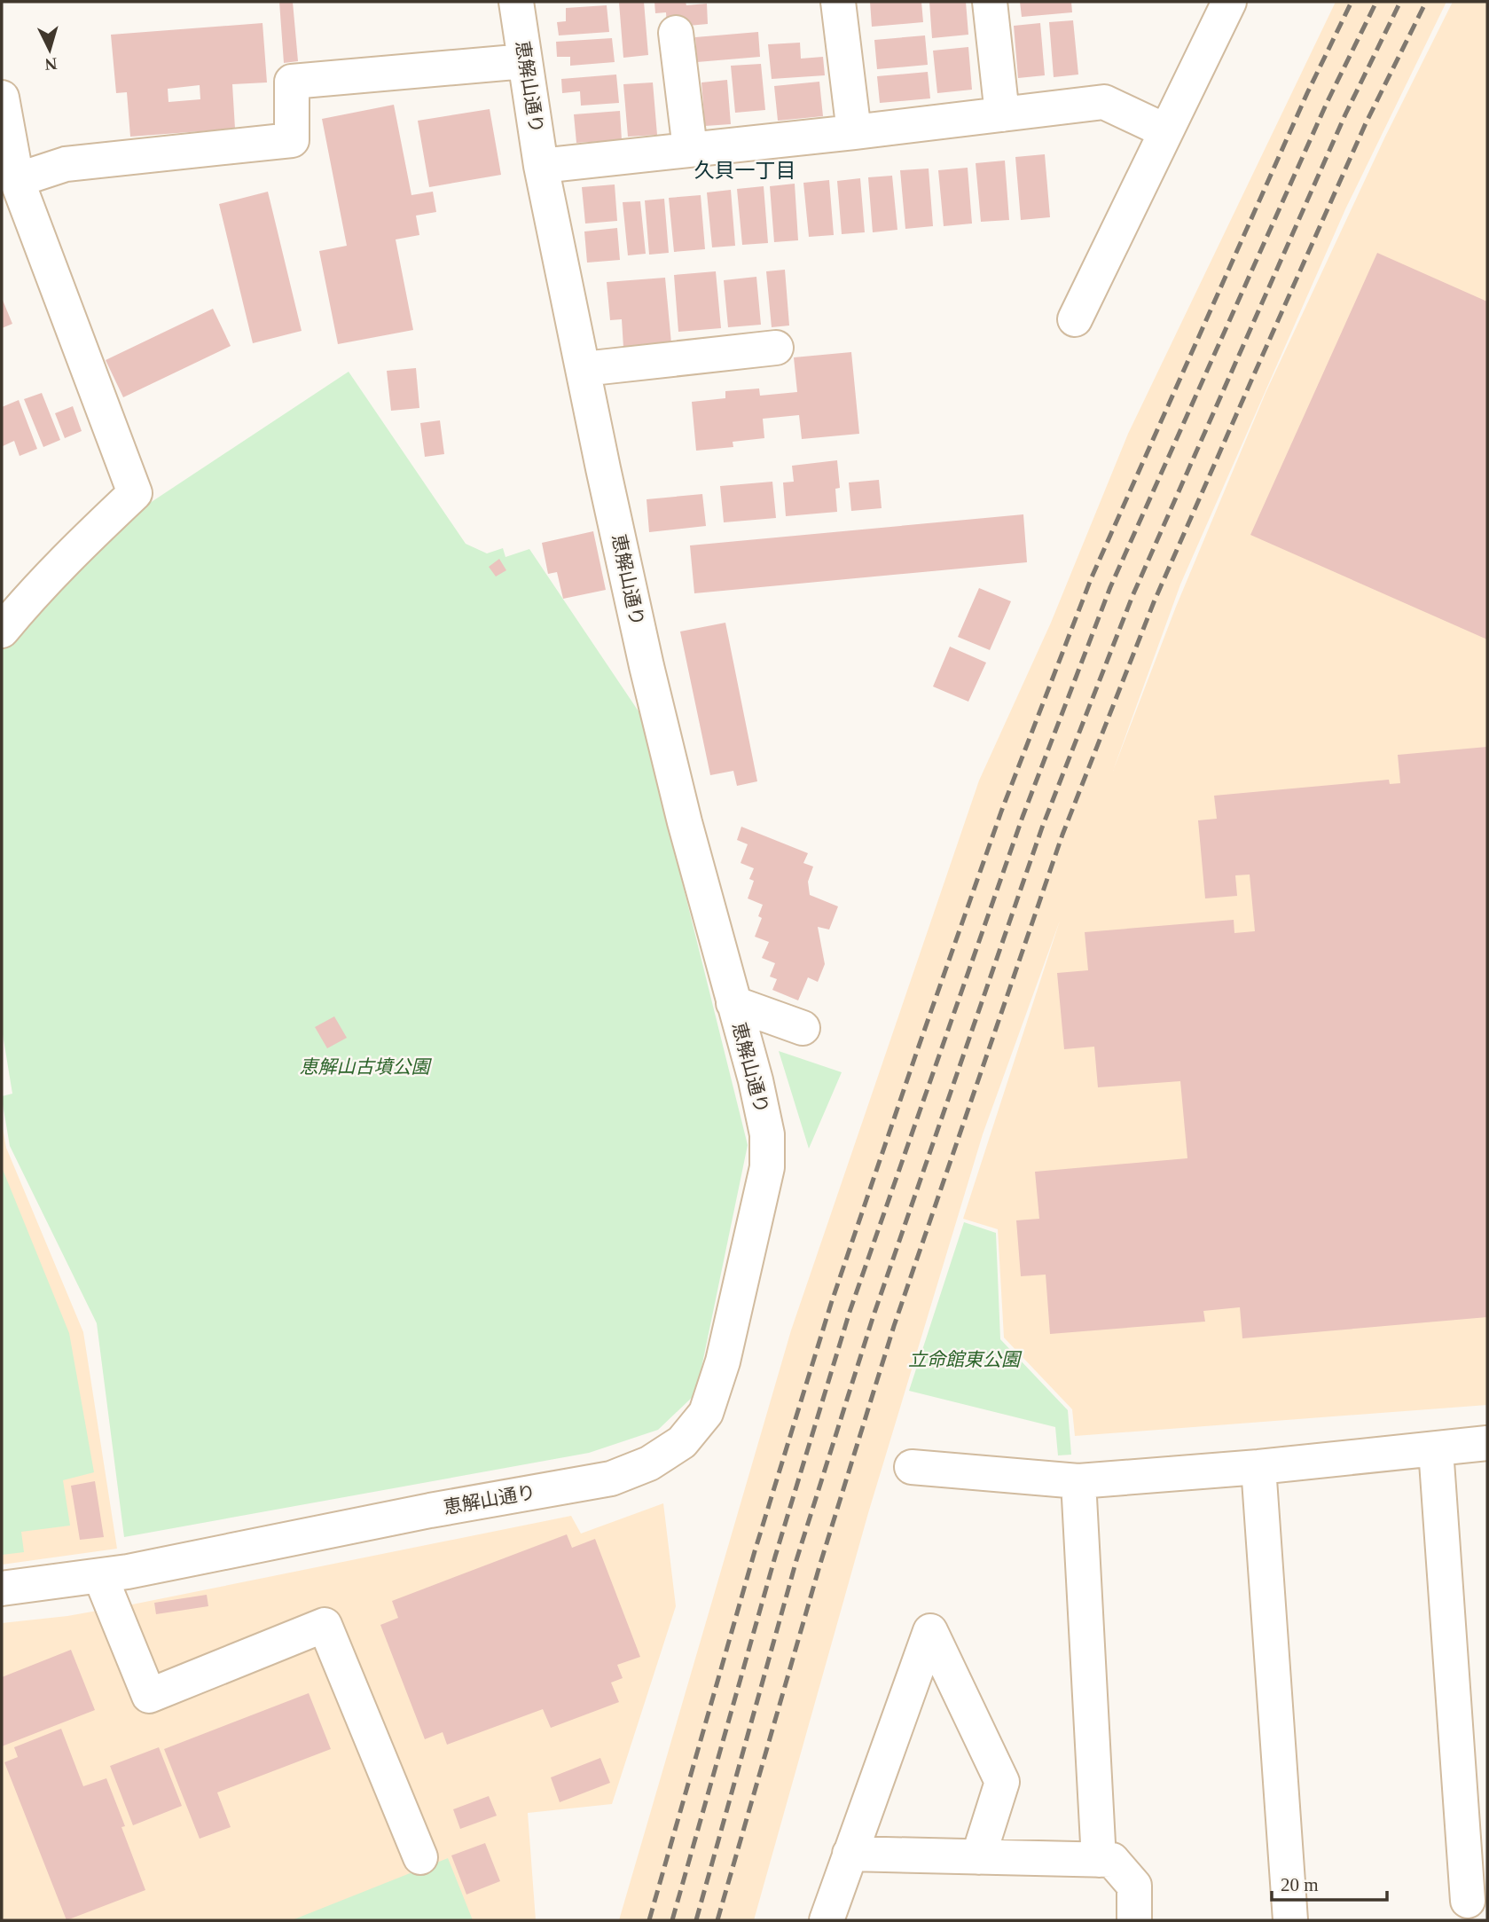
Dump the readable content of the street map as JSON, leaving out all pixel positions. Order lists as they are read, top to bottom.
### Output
{
  "streets": {
    "street": ["恵解山通り"]
  },
  "districts": ["久貝一丁目"],
  "parks": ["恵解山古墳公園", "立命館東公園"],
  "scale_bar": "20 m",
  "north": "bottom"
}
